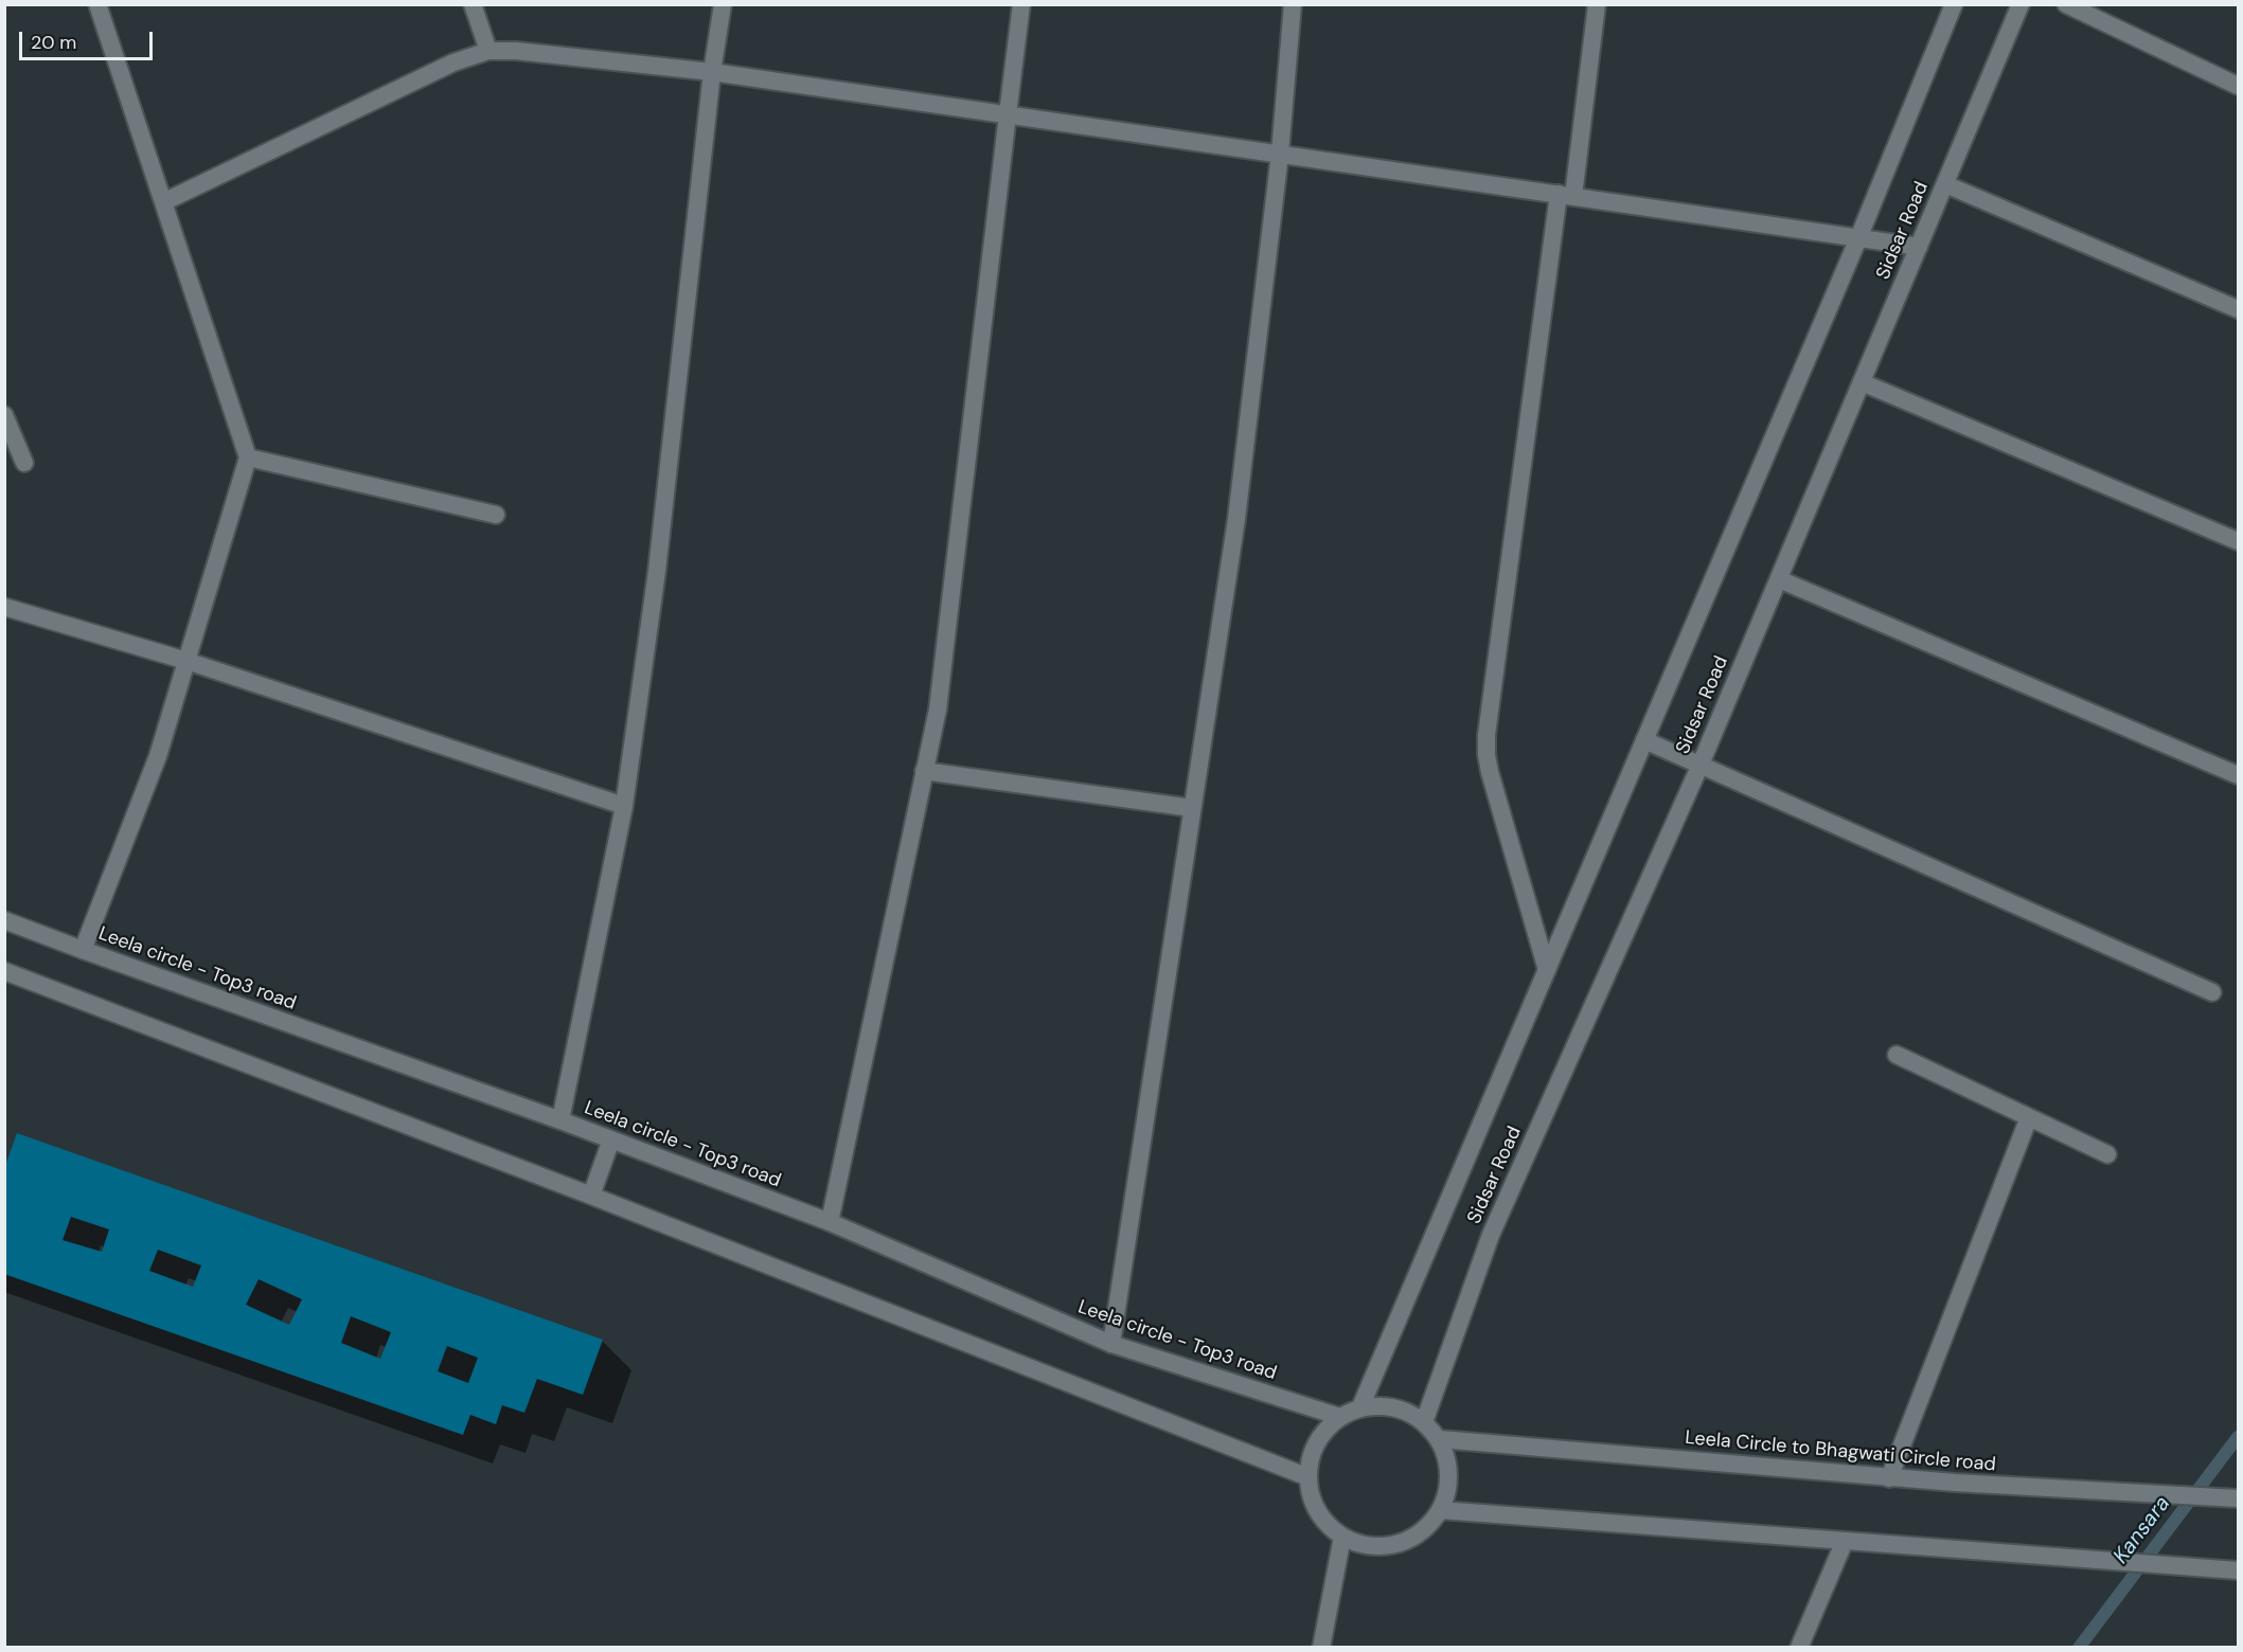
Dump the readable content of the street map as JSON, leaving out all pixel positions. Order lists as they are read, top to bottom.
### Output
{
  "streets": {
    "street": ["Sidsar Road", "Leela circle - Top3 road", "Leela Circle to Bhagwati Circle road"]
  },
  "crossings": [
    ["Sidsar Road", "Leela circle - Top3 road"],
    ["Sidsar Road", "Leela Circle to Bhagwati Circle road"],
    ["Leela circle - Top3 road", "Leela Circle to Bhagwati Circle road"]
  ],
  "water": ["Kansara"],
  "scale_bar": "20 m"
}
